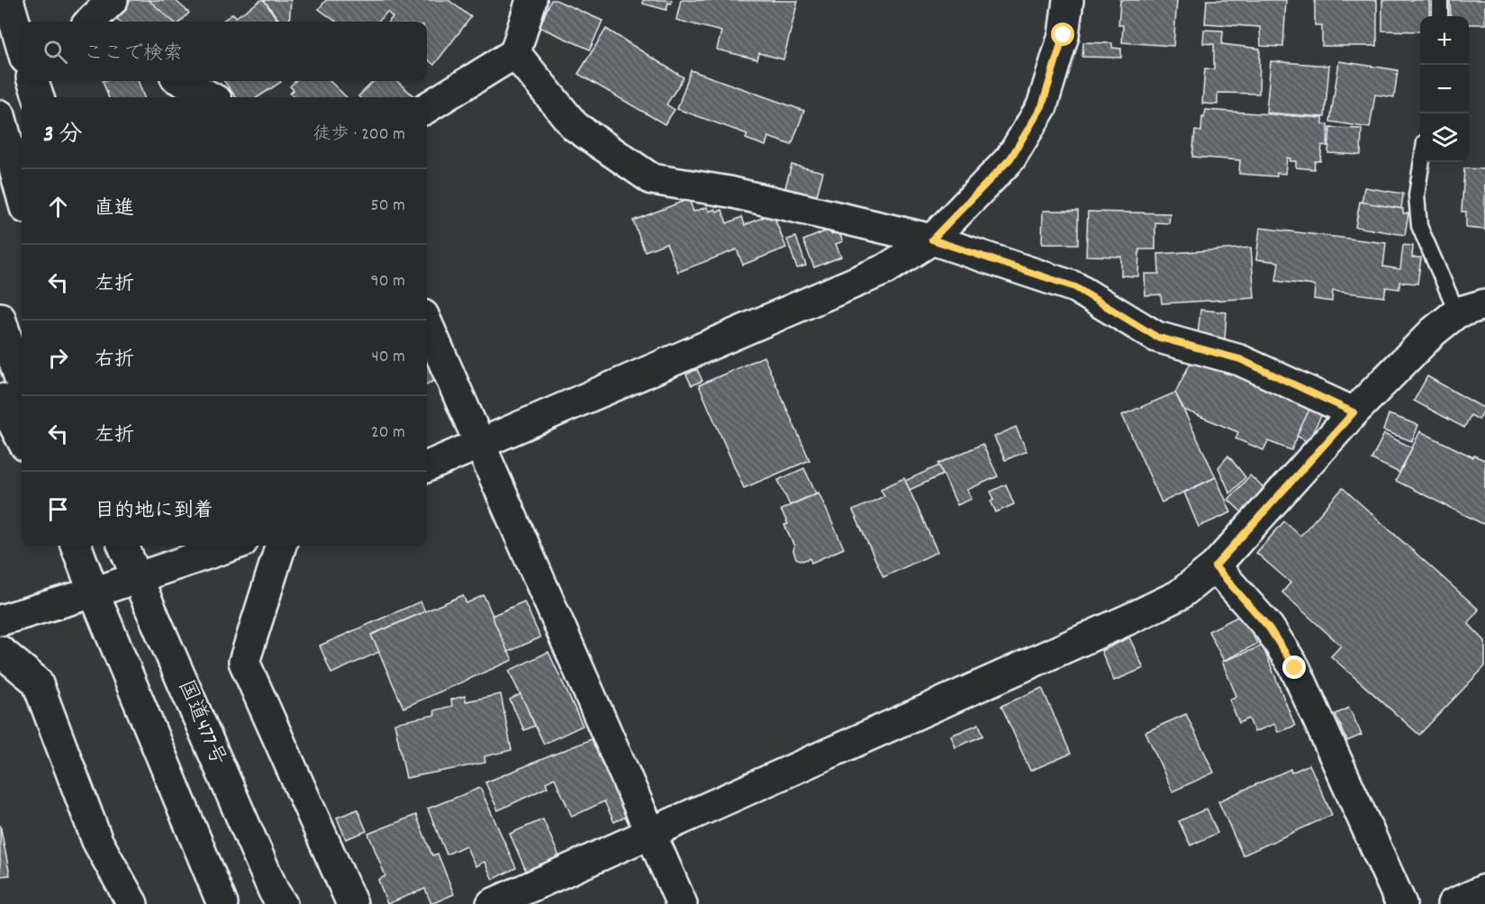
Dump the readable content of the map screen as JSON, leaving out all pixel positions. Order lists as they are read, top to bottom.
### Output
{
  "streets": {
    "main road": ["国道477号"]
  },
  "page": {
    "map_buttons": ["+", "−"],
    "search": "ここで検索",
    "heading": ["3 分", "徒歩 · 200 m"],
    "list": [
      ["直進", "50 m"],
      ["左折", "90 m"],
      ["右折", "40 m"],
      ["左折", "20 m"],
      "目的地に到着"
    ]
  }
}
